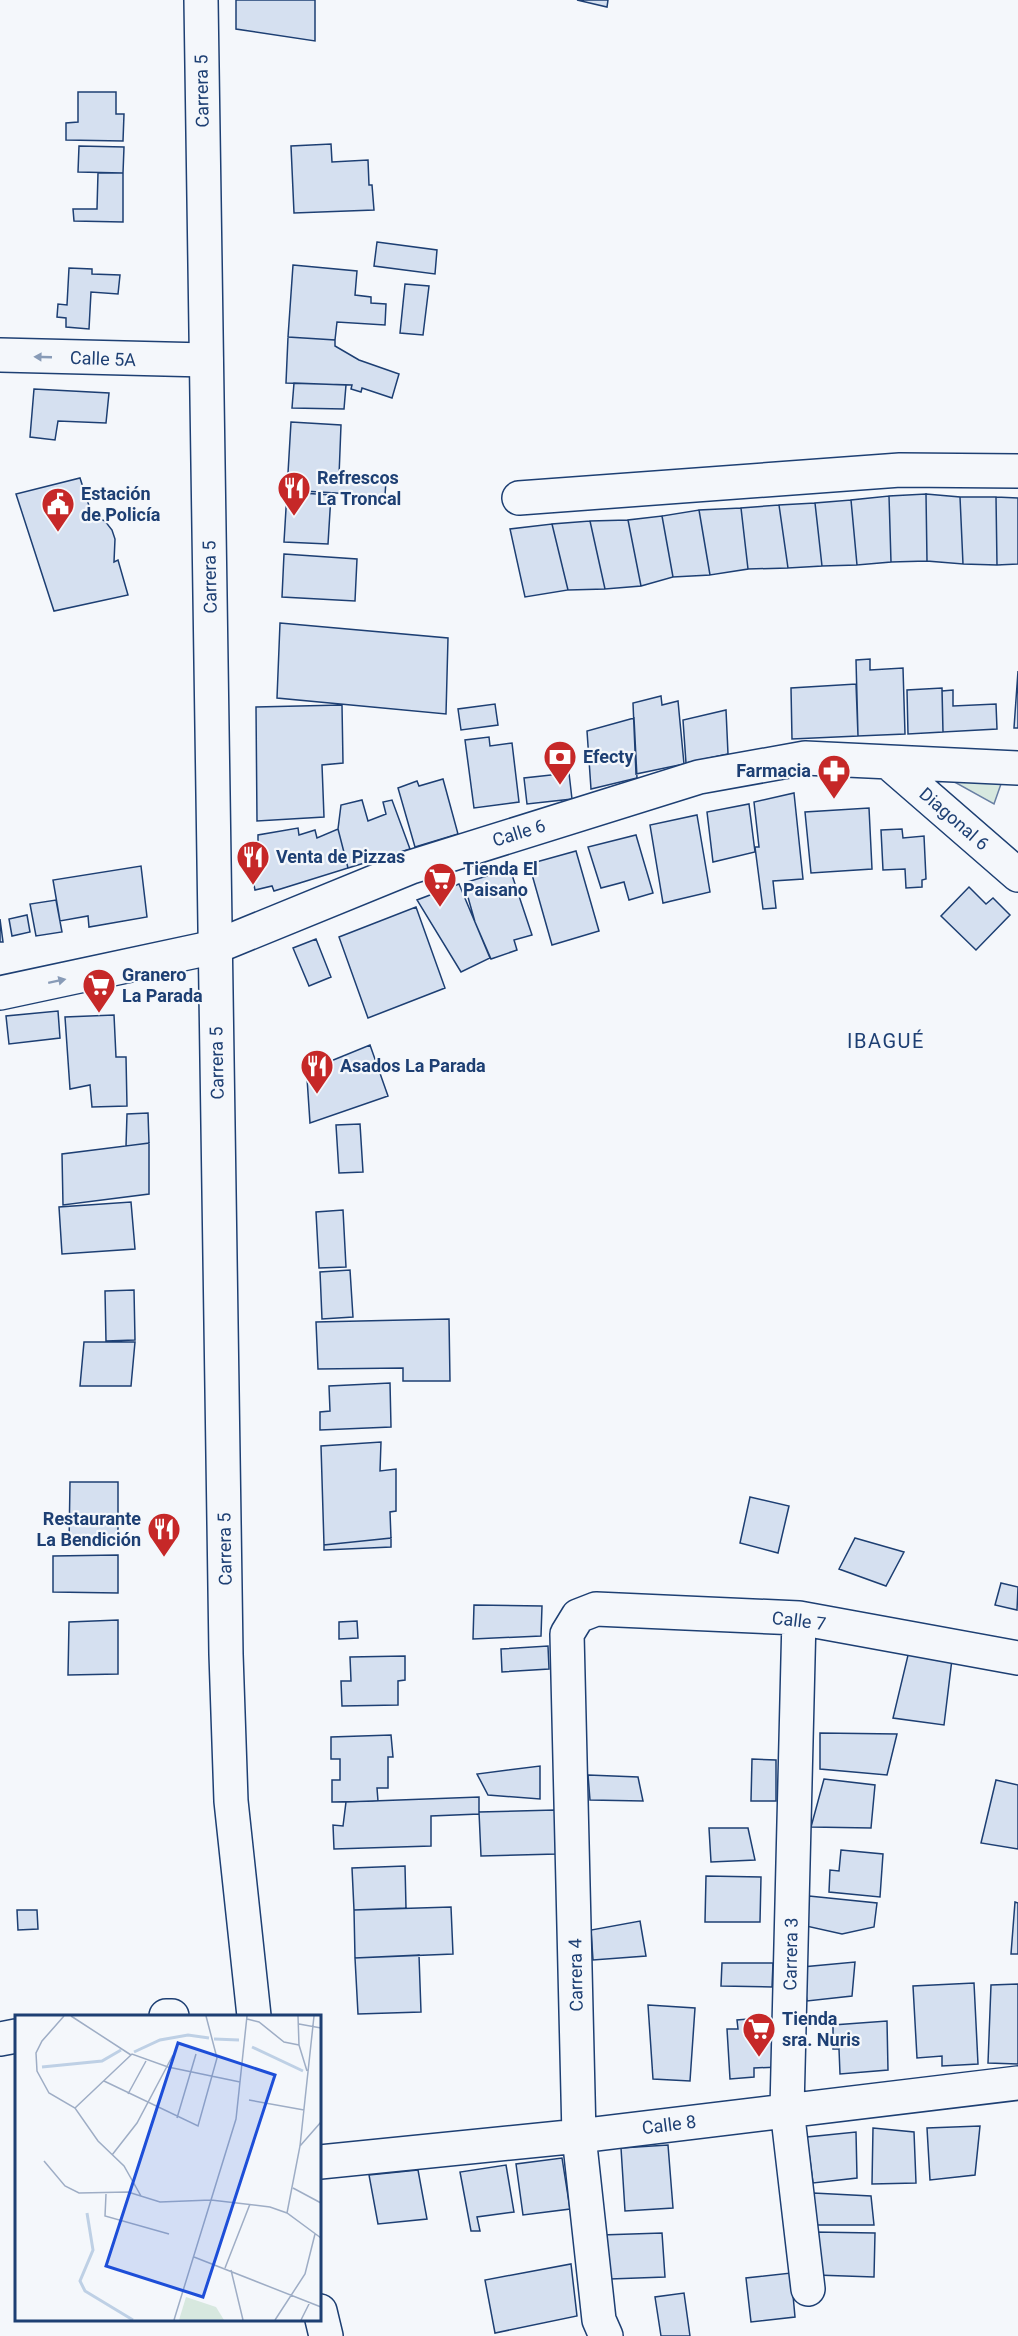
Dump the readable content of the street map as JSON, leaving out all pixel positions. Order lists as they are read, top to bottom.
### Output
{
  "streets": {
    "main road": [
      "Carrera 5",
      "Calle 5A",
      "Diagonal 6",
      "Calle 6",
      "Calle 7",
      "Carrera 3",
      "Carrera 4",
      "Calle 8"
    ]
  },
  "crossings": [
    ["Carrera 5", "Calle 5A"],
    ["Carrera 5", "Calle 6"],
    ["Diagonal 6", "Calle 6"],
    ["Calle 7", "Carrera 3"],
    ["Calle 7", "Carrera 4"],
    ["Carrera 3", "Calle 8"],
    ["Carrera 4", "Calle 8"]
  ],
  "one_way": ["Calle 5A"],
  "districts": ["IBAGUÉ"],
  "places": {
    "restaurant": [
      "Refrescos La Troncal",
      "Venta de Pizzas",
      "Asados La Parada",
      "Restaurante La Bendición"
    ],
    "public building": ["Estación de Policía"],
    "bank": ["Efecty"],
    "pharmacy": ["Farmacia"],
    "supermarket": ["Tienda El Paisano", "Granero La Parada", "Tienda sra. Nuris"]
  }
}
